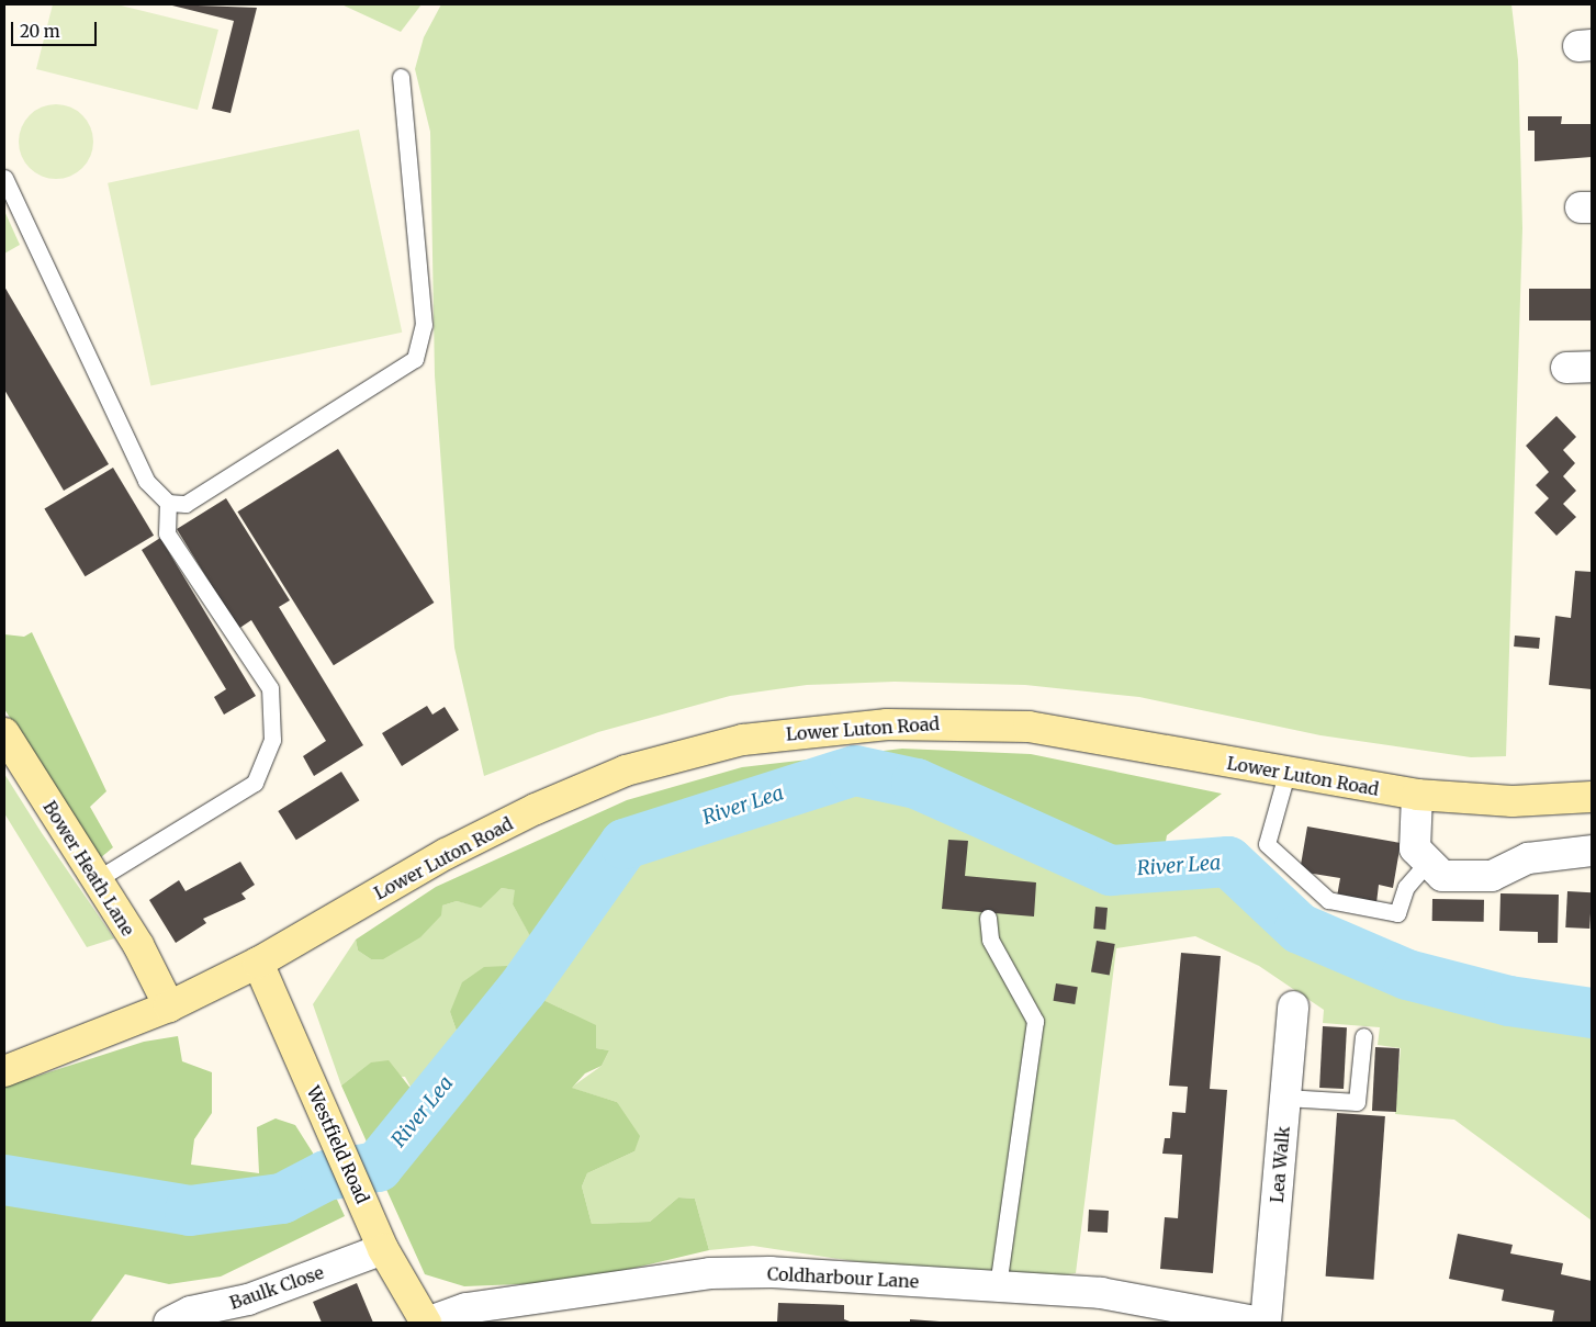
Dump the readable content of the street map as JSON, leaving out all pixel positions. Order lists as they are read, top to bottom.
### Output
{
  "streets": {
    "main road": ["Lower Luton Road", "Bower Heath Lane", "Westfield Road"],
    "street": ["Lea Walk", "Coldharbour Lane", "Baulk Close"]
  },
  "crossings": [
    ["Lower Luton Road", "Bower Heath Lane"],
    ["Lower Luton Road", "Westfield Road"],
    ["Westfield Road", "Coldharbour Lane"],
    ["Westfield Road", "Baulk Close"]
  ],
  "water": ["River Lea"],
  "scale_bar": "20 m"
}
